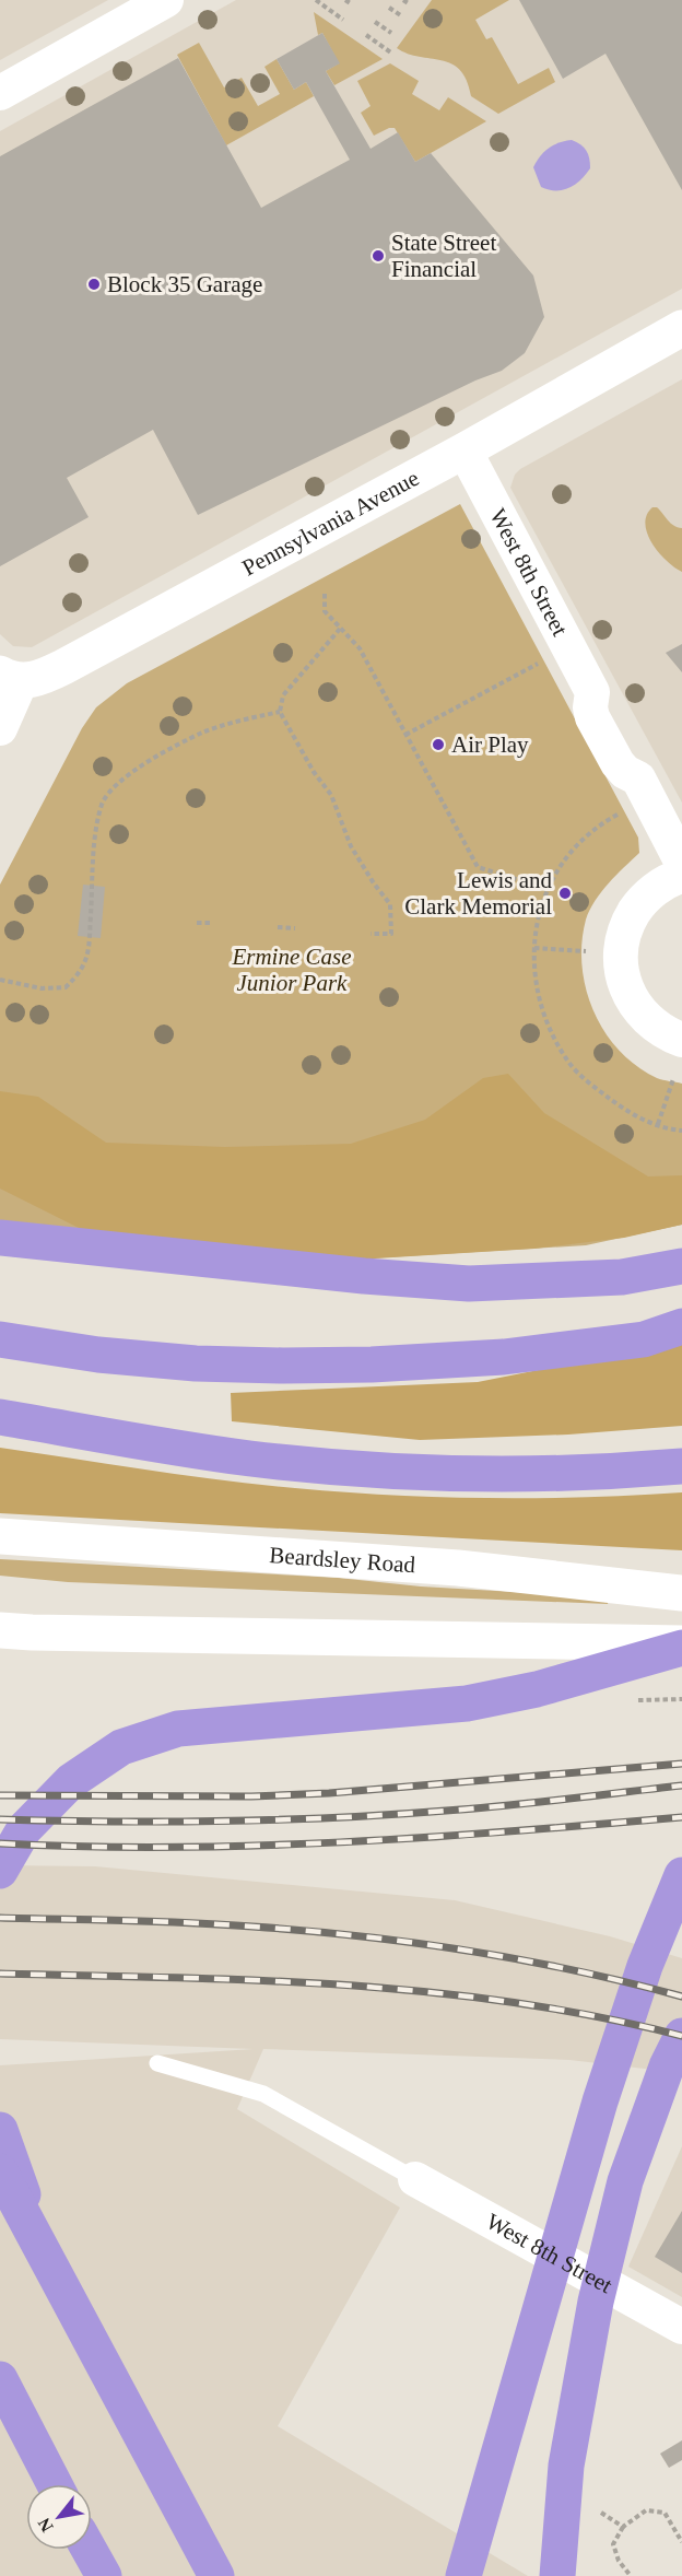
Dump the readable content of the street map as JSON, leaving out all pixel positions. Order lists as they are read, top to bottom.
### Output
{
  "streets": {
    "street": ["Pennsylvania Avenue", "West 8th Street", "Beardsley Road"]
  },
  "crossings": [
    ["Pennsylvania Avenue", "West 8th Street"]
  ],
  "parks": ["Ermine Case Junior Park"],
  "places": [
    "State Street Financial",
    "Block 35 Garage",
    "Air Play",
    "Lewis and Clark Memorial"
  ],
  "north": "bottom left"
}
